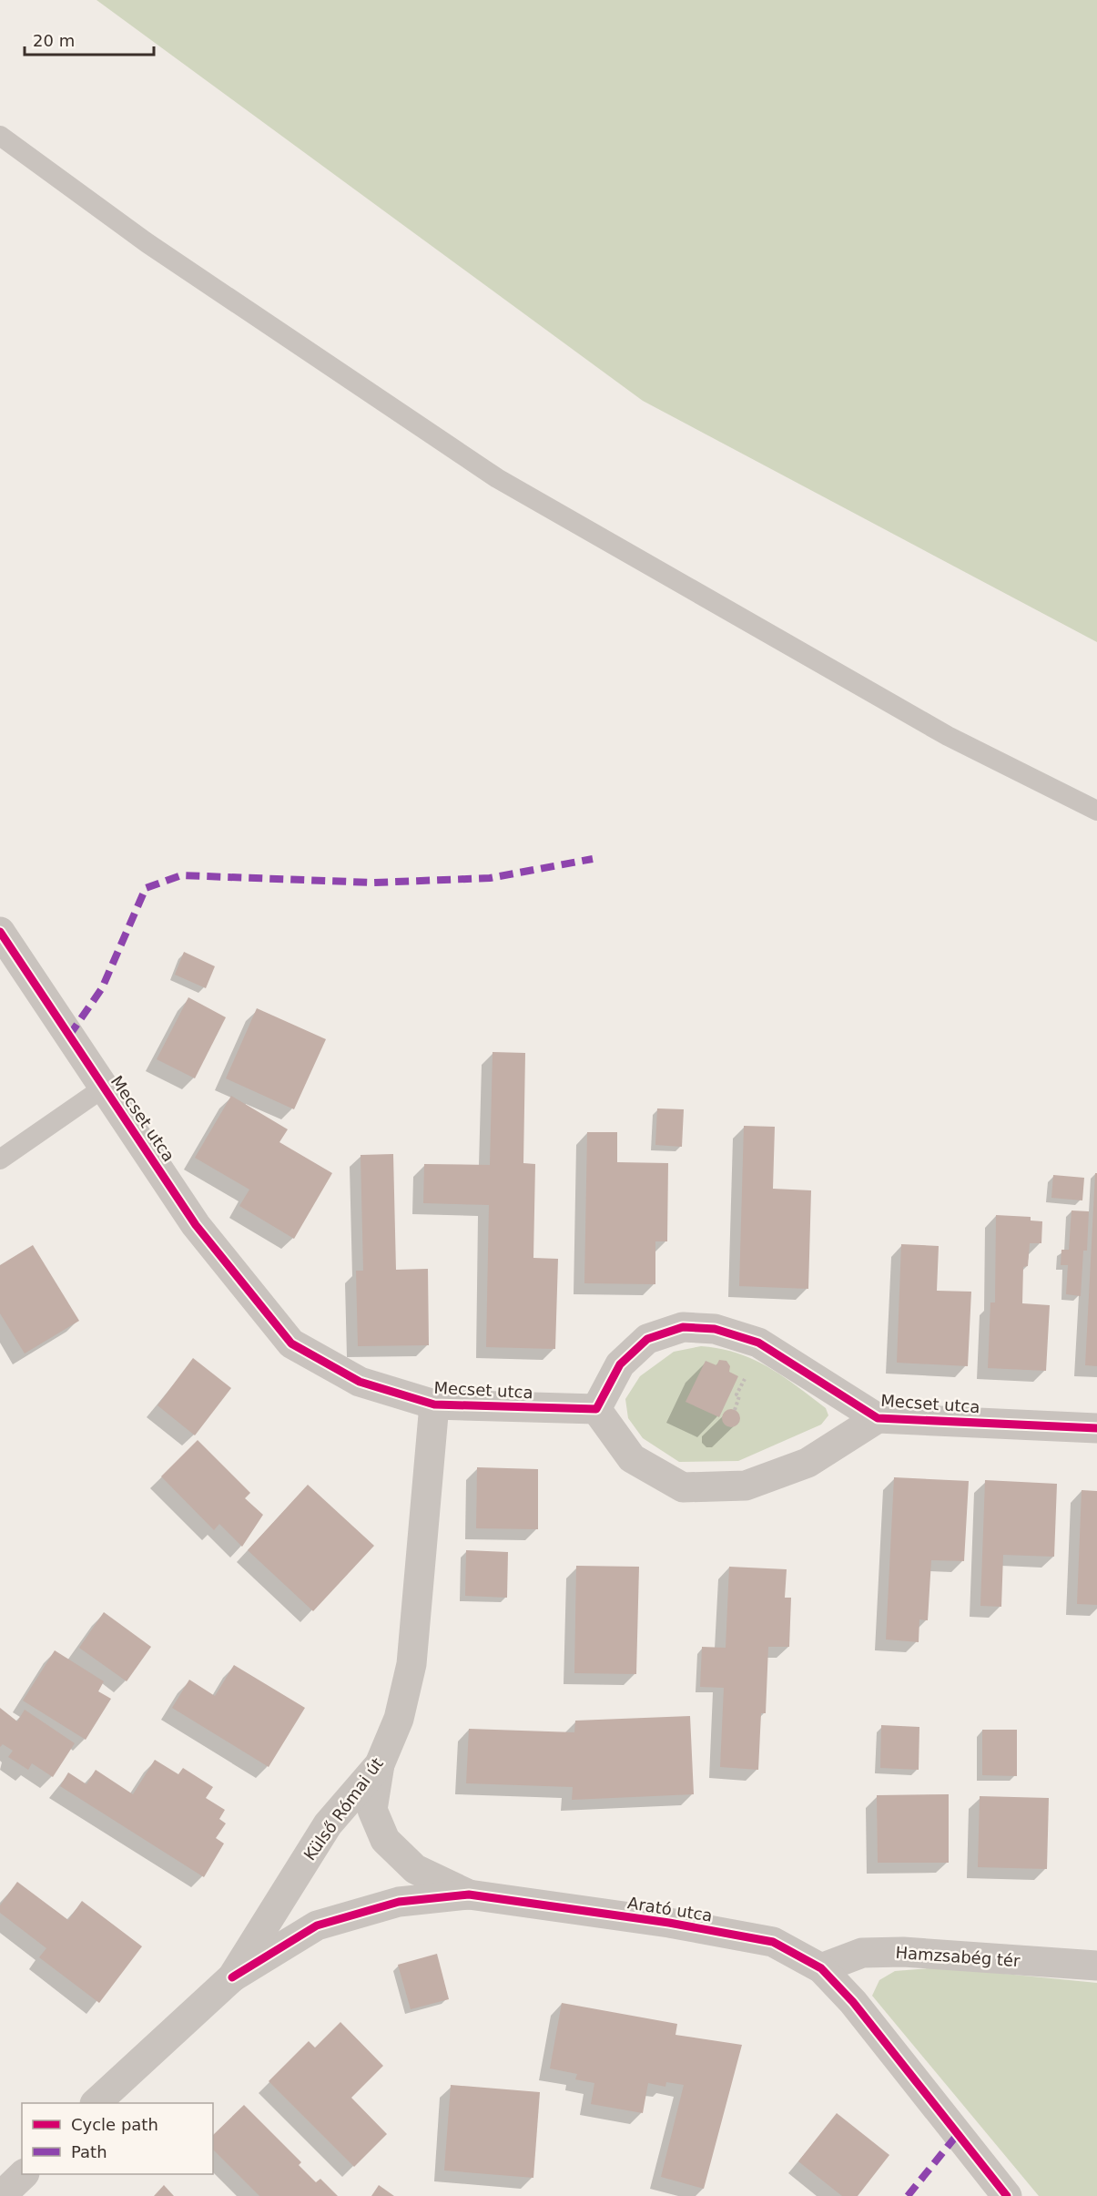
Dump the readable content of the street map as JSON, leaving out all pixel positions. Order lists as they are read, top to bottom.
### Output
{
  "streets": {
    "street": [
      "Mecset utca",
      "Külső Római út",
      "Arató utca",
      "Hamzsabég tér"
    ]
  },
  "crossings": [
    ["Mecset utca", "Külső Római út"],
    ["Külső Római út", "Arató utca"],
    ["Arató utca", "Hamzsabég tér"]
  ],
  "legend": ["Cycle path", "Path"],
  "scale_bar": "20 m"
}
